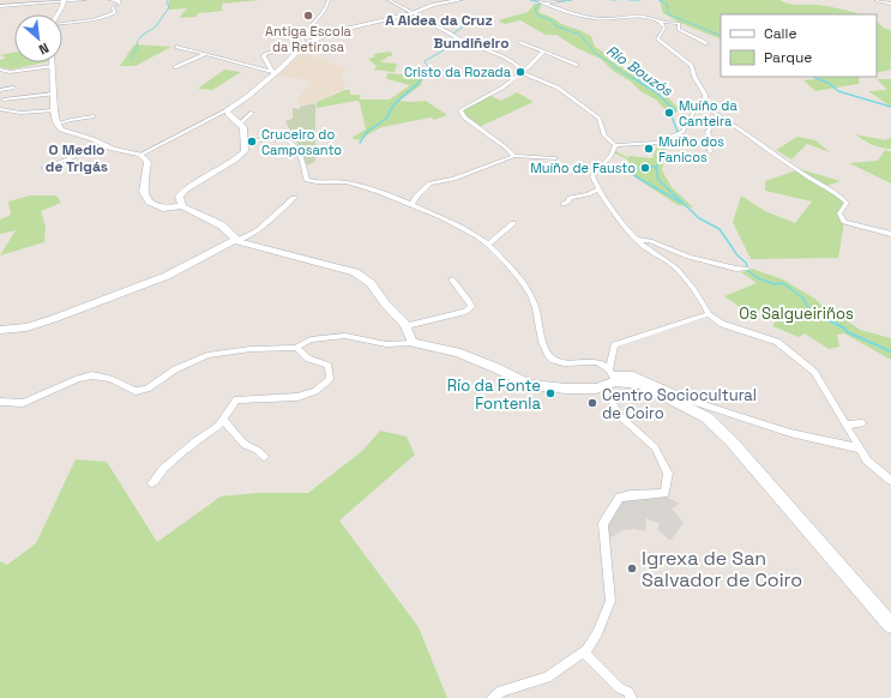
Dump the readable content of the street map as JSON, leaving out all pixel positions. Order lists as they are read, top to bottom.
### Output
{
  "districts": ["A Aldea da Cruz", "Bundiñeiro", "O Medio de Trigás"],
  "water": ["Río Bouzós"],
  "parks": ["Os Salgueiriños"],
  "places": [
    "Antiga Escola da Retirosa",
    "Cristo da Rozada",
    "Muíño da Canteira",
    "Cruceiro do Camposanto",
    "Muíño dos Fanicos",
    "Muíño de Fausto",
    "Río da Fonte Fontenla",
    "Centro Sociocultural de Coiro",
    "Igrexa de San Salvador de Coiro"
  ],
  "legend": ["Calle", "Parque"],
  "north": "bottom right"
}
